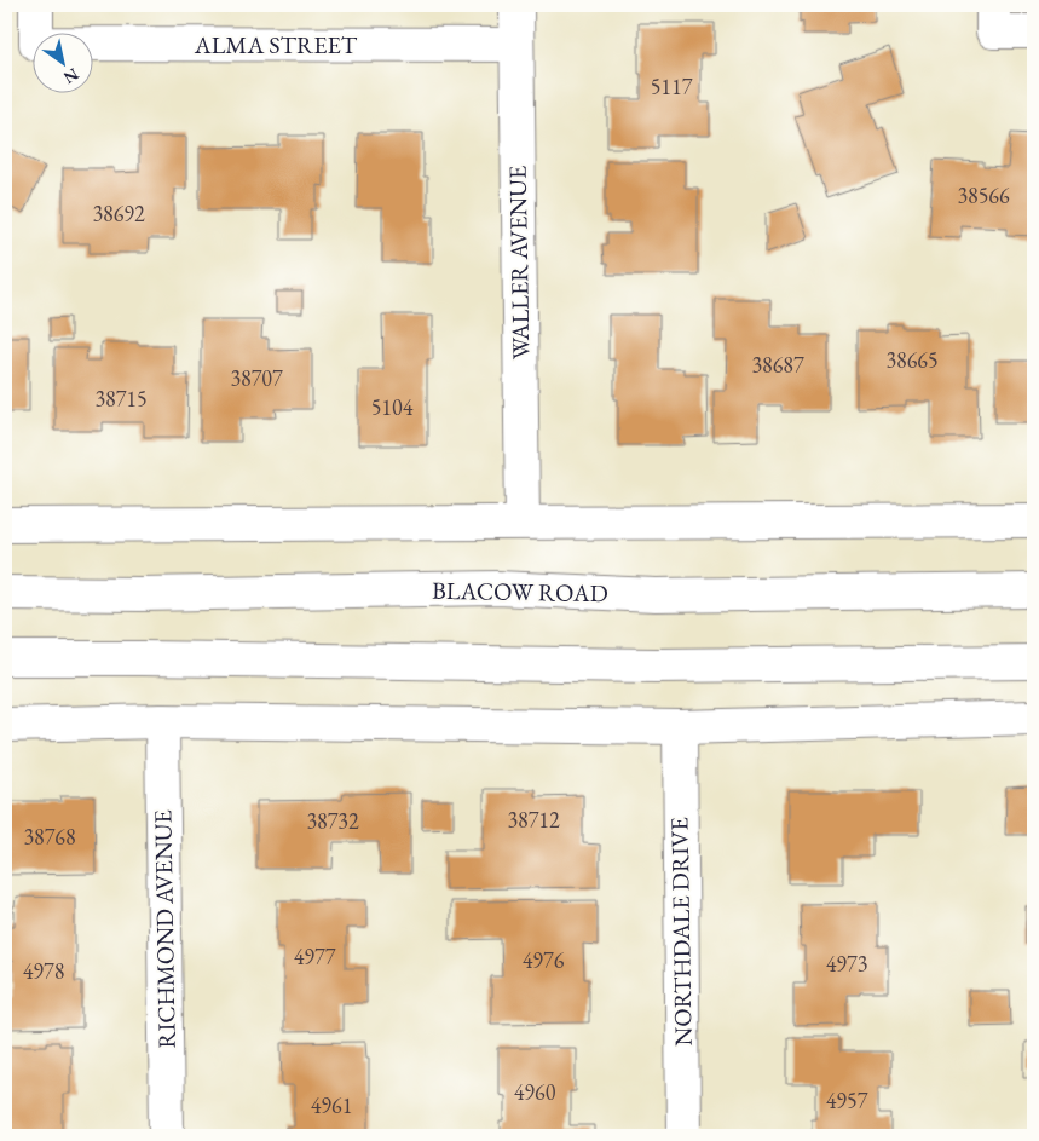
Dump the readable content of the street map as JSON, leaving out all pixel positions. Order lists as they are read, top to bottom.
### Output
{
  "streets": {
    "street": [
      "ALMA STREET",
      "WALLER AVENUE",
      "BLACOW ROAD",
      "RICHMOND AVENUE",
      "NORTHDALE DRIVE"
    ]
  },
  "crossings": [
    ["ALMA STREET", "WALLER AVENUE"]
  ],
  "house_numbers": [
    "5117",
    "38566",
    "38692",
    "38665",
    "38687",
    "38707",
    "38715",
    "5104",
    "38712",
    "38732",
    "38768",
    "4977",
    "4976",
    "4973",
    "4978",
    "4960",
    "4957",
    "4961"
  ],
  "north": "bottom right"
}
